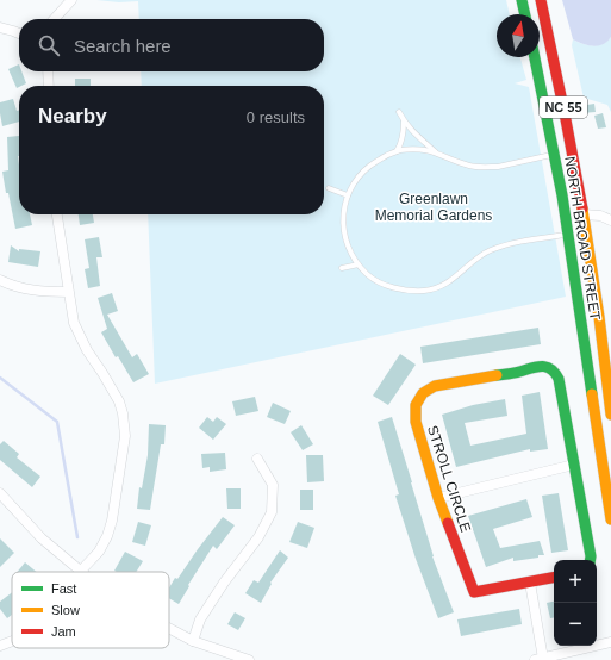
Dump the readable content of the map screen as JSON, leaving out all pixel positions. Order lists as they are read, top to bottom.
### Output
{
  "streets": {
    "main road": ["NC 55", "NORTH BROAD STREET", "STROLL CIRCLE"]
  },
  "parks": ["Greenlawn Memorial Gardens"],
  "legend": ["Fast", "Slow", "Jam"],
  "north": "top",
  "page": {
    "search": "Search here",
    "heading": ["Nearby", "0 results"],
    "map_buttons": ["+", "−"]
  }
}
